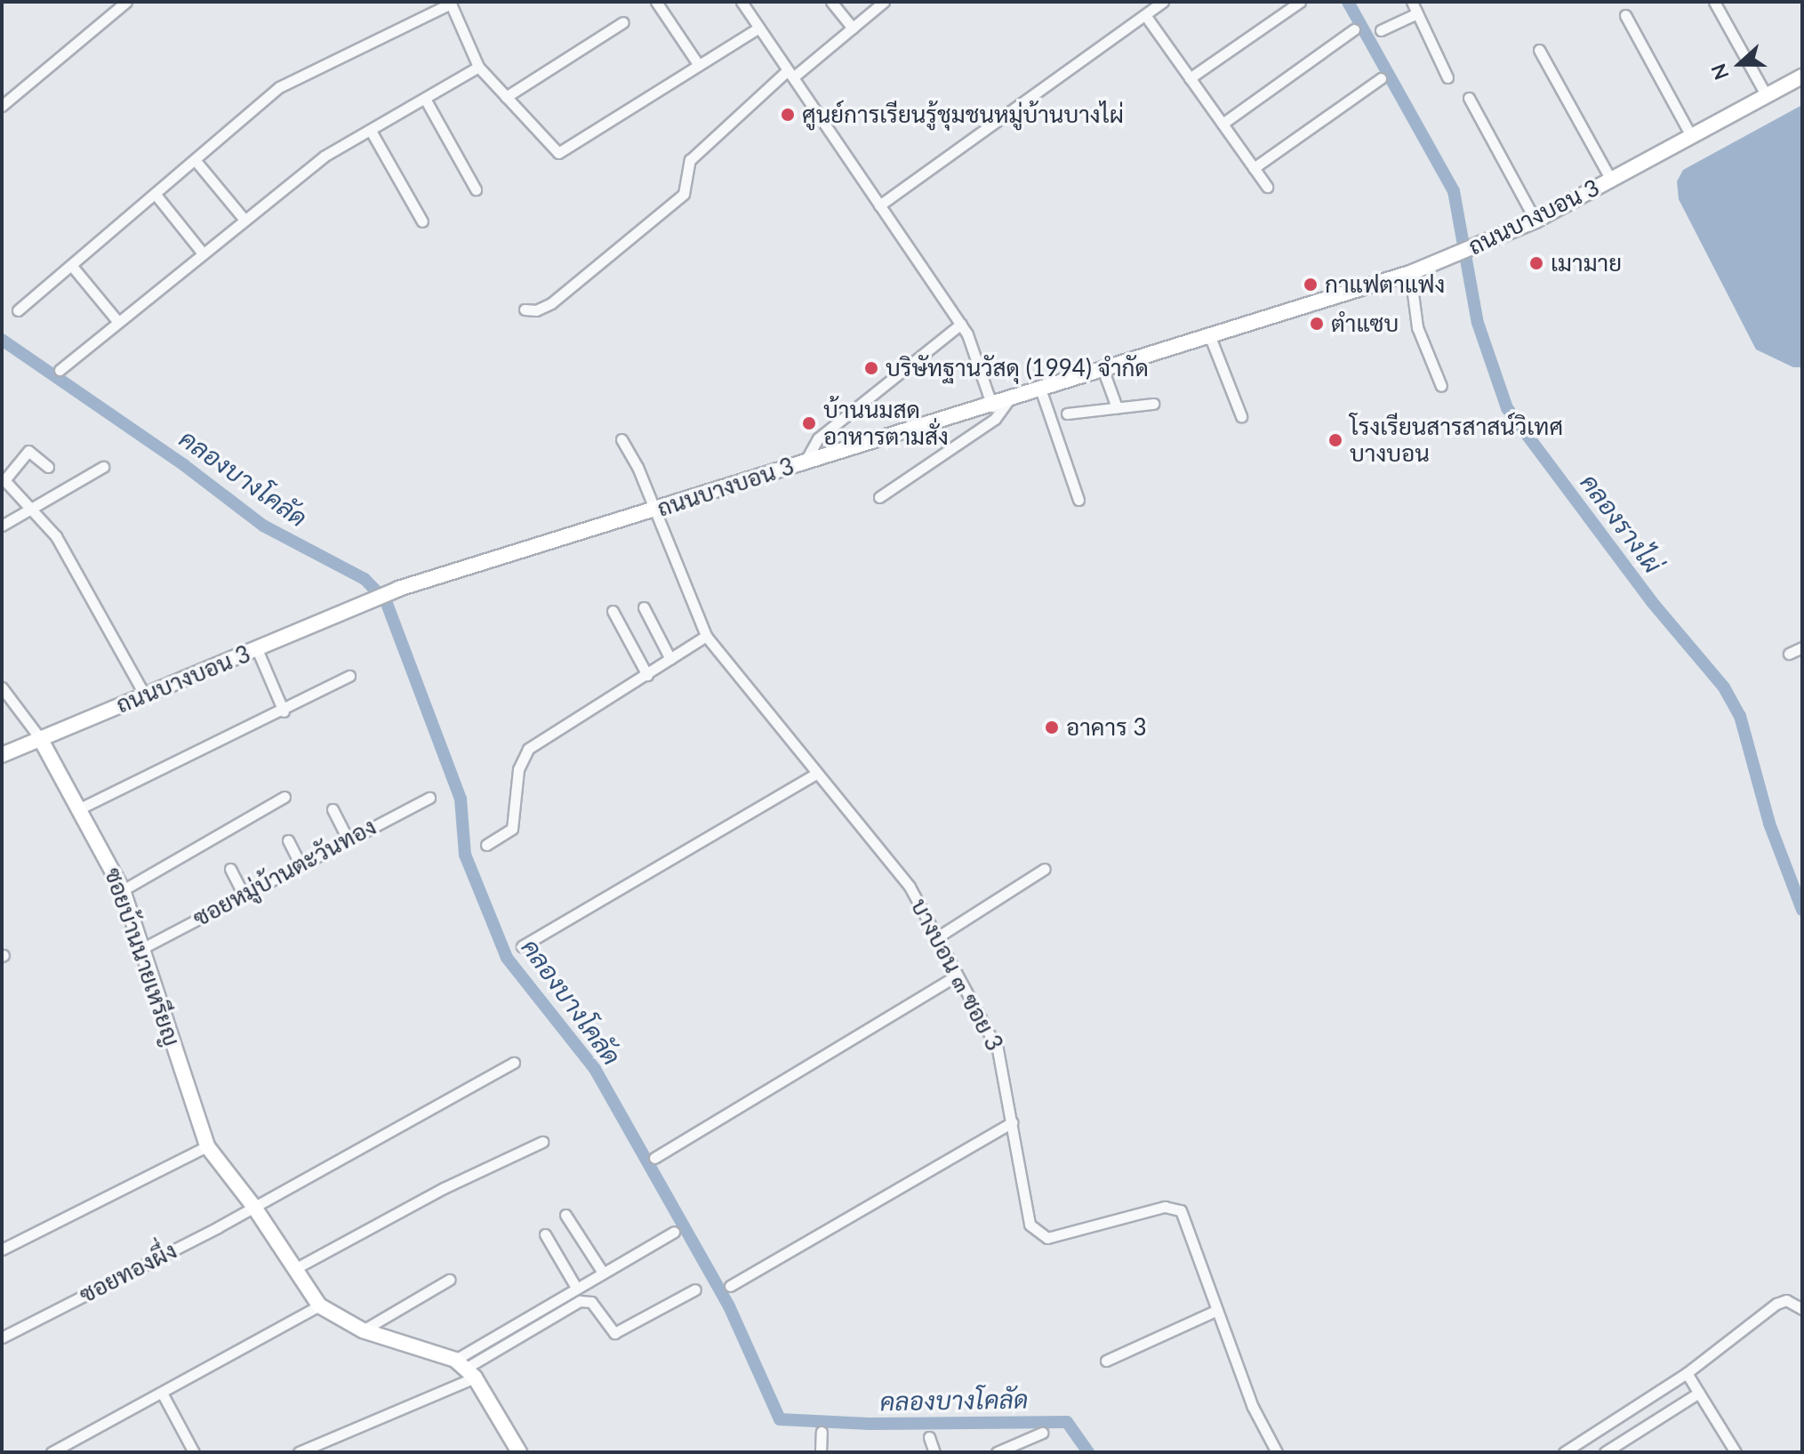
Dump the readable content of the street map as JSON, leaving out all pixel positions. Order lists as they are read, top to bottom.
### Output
{
  "streets": {
    "main road": ["ถนนบางบอน 3", "ซอยบ้านนายเหรียญ"],
    "street": ["ซอยหมู่บ้านตะวันทอง", "บางบอน ๓ ซอย 3", "ซอยทองผึ่ง"]
  },
  "crossings": [
    ["ถนนบางบอน 3", "ซอยบ้านนายเหรียญ"],
    ["ถนนบางบอน 3", "บางบอน ๓ ซอย 3"],
    ["ซอยหมู่บ้านตะวันทอง", "ซอยบ้านนายเหรียญ"],
    ["ซอยบ้านนายเหรียญ", "ซอยทองผึ่ง"]
  ],
  "water": ["คลองบางโคลัด", "คลองรางไผ่"],
  "places": [
    "ศูนย์การเรียนรู้ชุมชนหมู่บ้านบางไผ่",
    "เมามาย",
    "กาแฟตาแฟง",
    "ตำแซบ",
    "บริษัทฐานวัสดุ (1994) จำกัด",
    "บ้านนมสด อาหารตามสั่ง",
    "โรงเรียนสารสาสน์วิเทศ บางบอน",
    "อาคาร 3"
  ],
  "north": "left"
}
